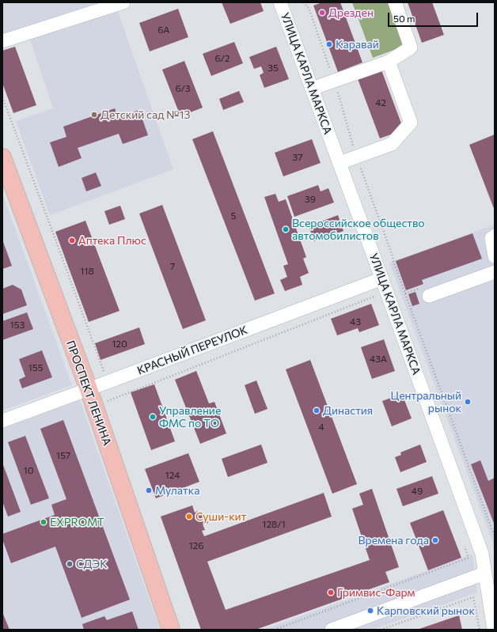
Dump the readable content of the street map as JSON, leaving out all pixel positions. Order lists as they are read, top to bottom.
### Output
{
  "streets": {
    "main road": ["ПРОСПЕКТ ЛЕНИНА"],
    "street": ["УЛИЦА КАРЛА МАРКСА", "КРАСНЫЙ ПЕРЕУЛОК"]
  },
  "crossings": [
    ["УЛИЦА КАРЛА МАРКСА", "КРАСНЫЙ ПЕРЕУЛОК"],
    ["КРАСНЫЙ ПЕРЕУЛОК", "ПРОСПЕКТ ЛЕНИНА"]
  ],
  "places": [
    "Дрезден",
    "Каравай",
    "Детский сад №13",
    "Всероссийское общество автомобилистов",
    "Аптека Плюс",
    "Центральный рынок",
    "Династия",
    "Управление ФМС по ТО",
    "Мулатка",
    "Суши-кит",
    "EXPROMT",
    "Времена года",
    "СДЭК",
    "Гримвис-Фарм",
    "Карповский рынок"
  ],
  "house_numbers": [
    "6А",
    "6/2",
    "35",
    "6/3",
    "42",
    "37",
    "39",
    "5",
    "7",
    "118",
    "43",
    "153",
    "120",
    "43А",
    "155",
    "4",
    "157",
    "10",
    "124",
    "49",
    "128/1",
    "126"
  ],
  "scale_bar": "50 m"
}
